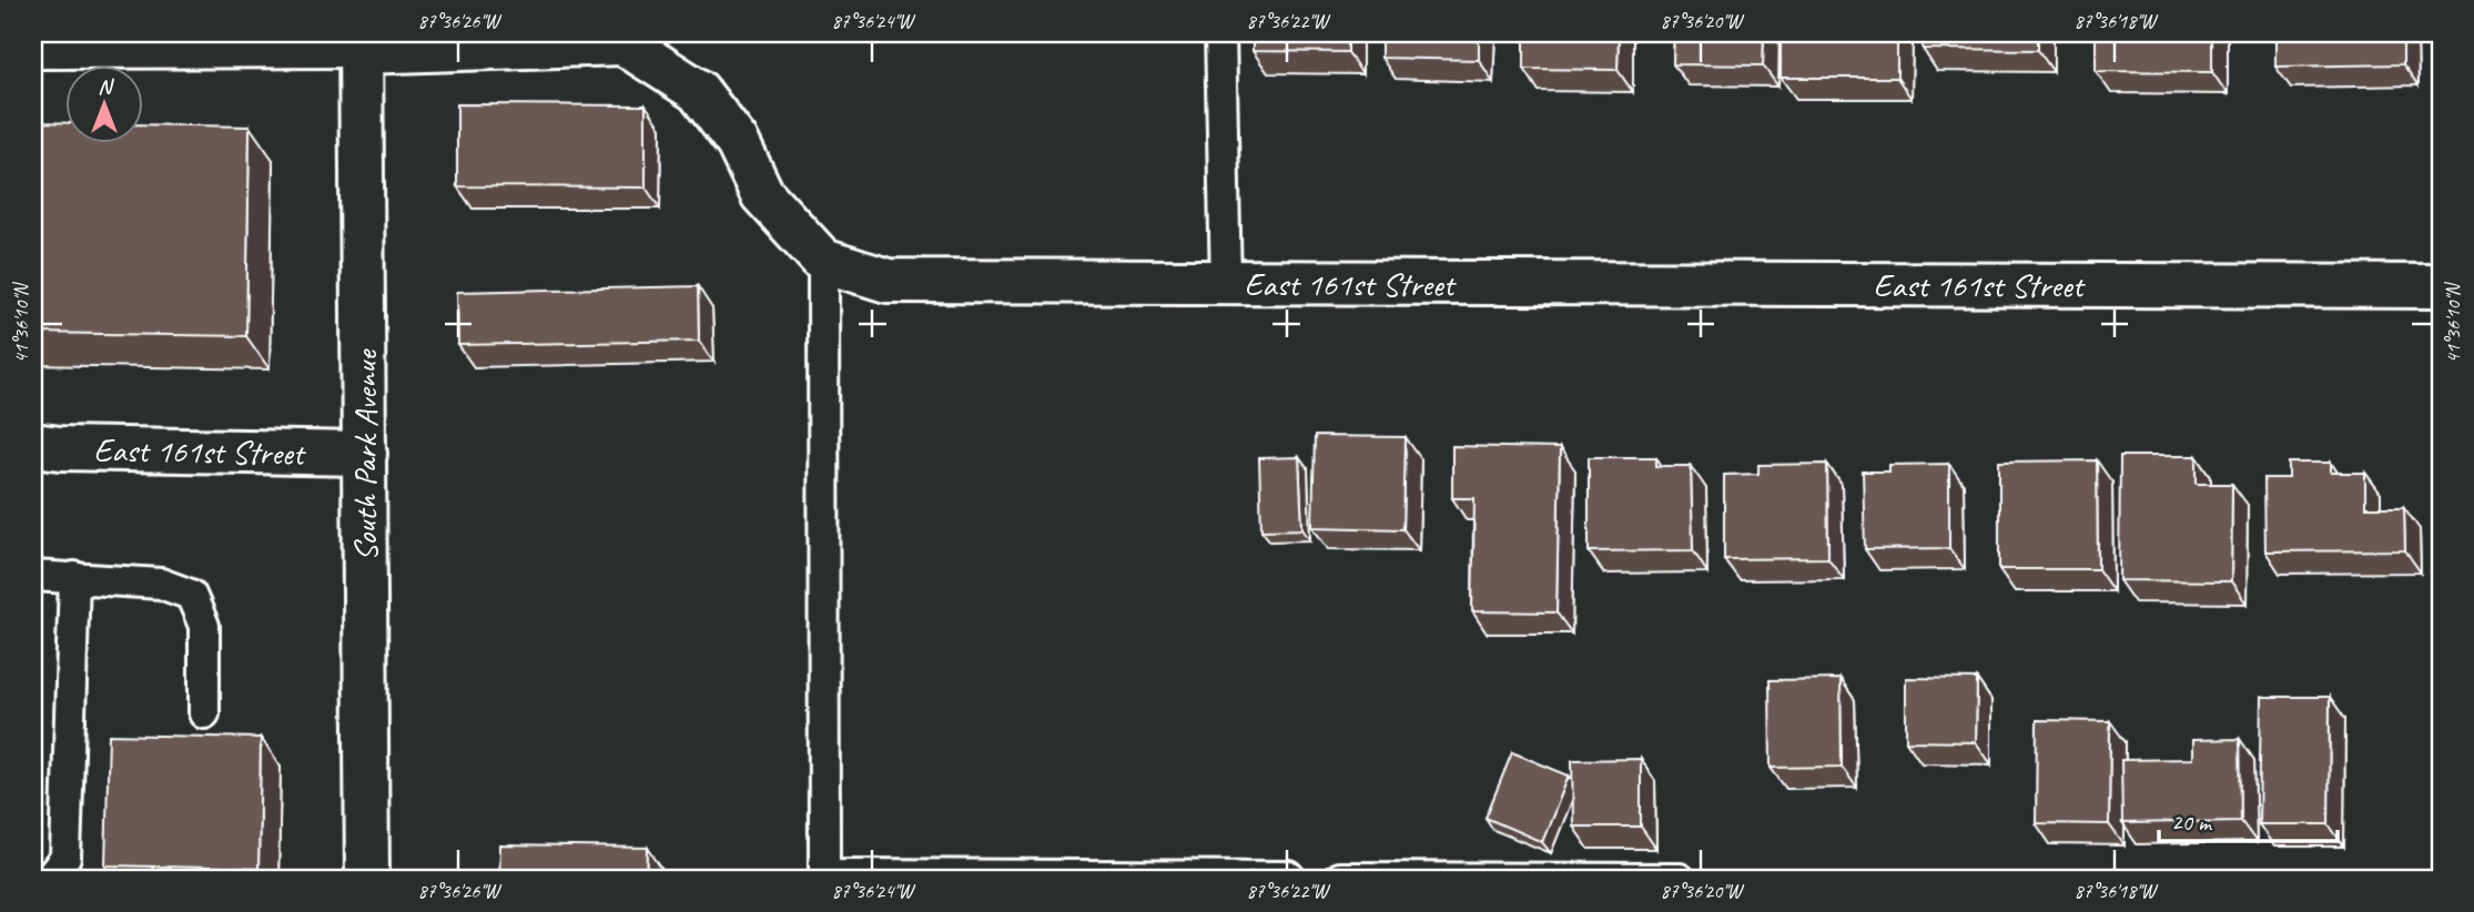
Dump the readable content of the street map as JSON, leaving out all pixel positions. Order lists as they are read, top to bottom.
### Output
{
  "streets": {
    "street": ["East 161st Street", "South Park Avenue"]
  },
  "crossings": [
    ["East 161st Street", "South Park Avenue"]
  ],
  "scale_bar": "20 m",
  "north": "top",
  "coordinates": [
    "87°36'26\"W",
    "87°36'24\"W",
    "87°36'22\"W",
    "87°36'20\"W",
    "87°36'18\"W",
    "41°36'10\"N"
  ]
}
